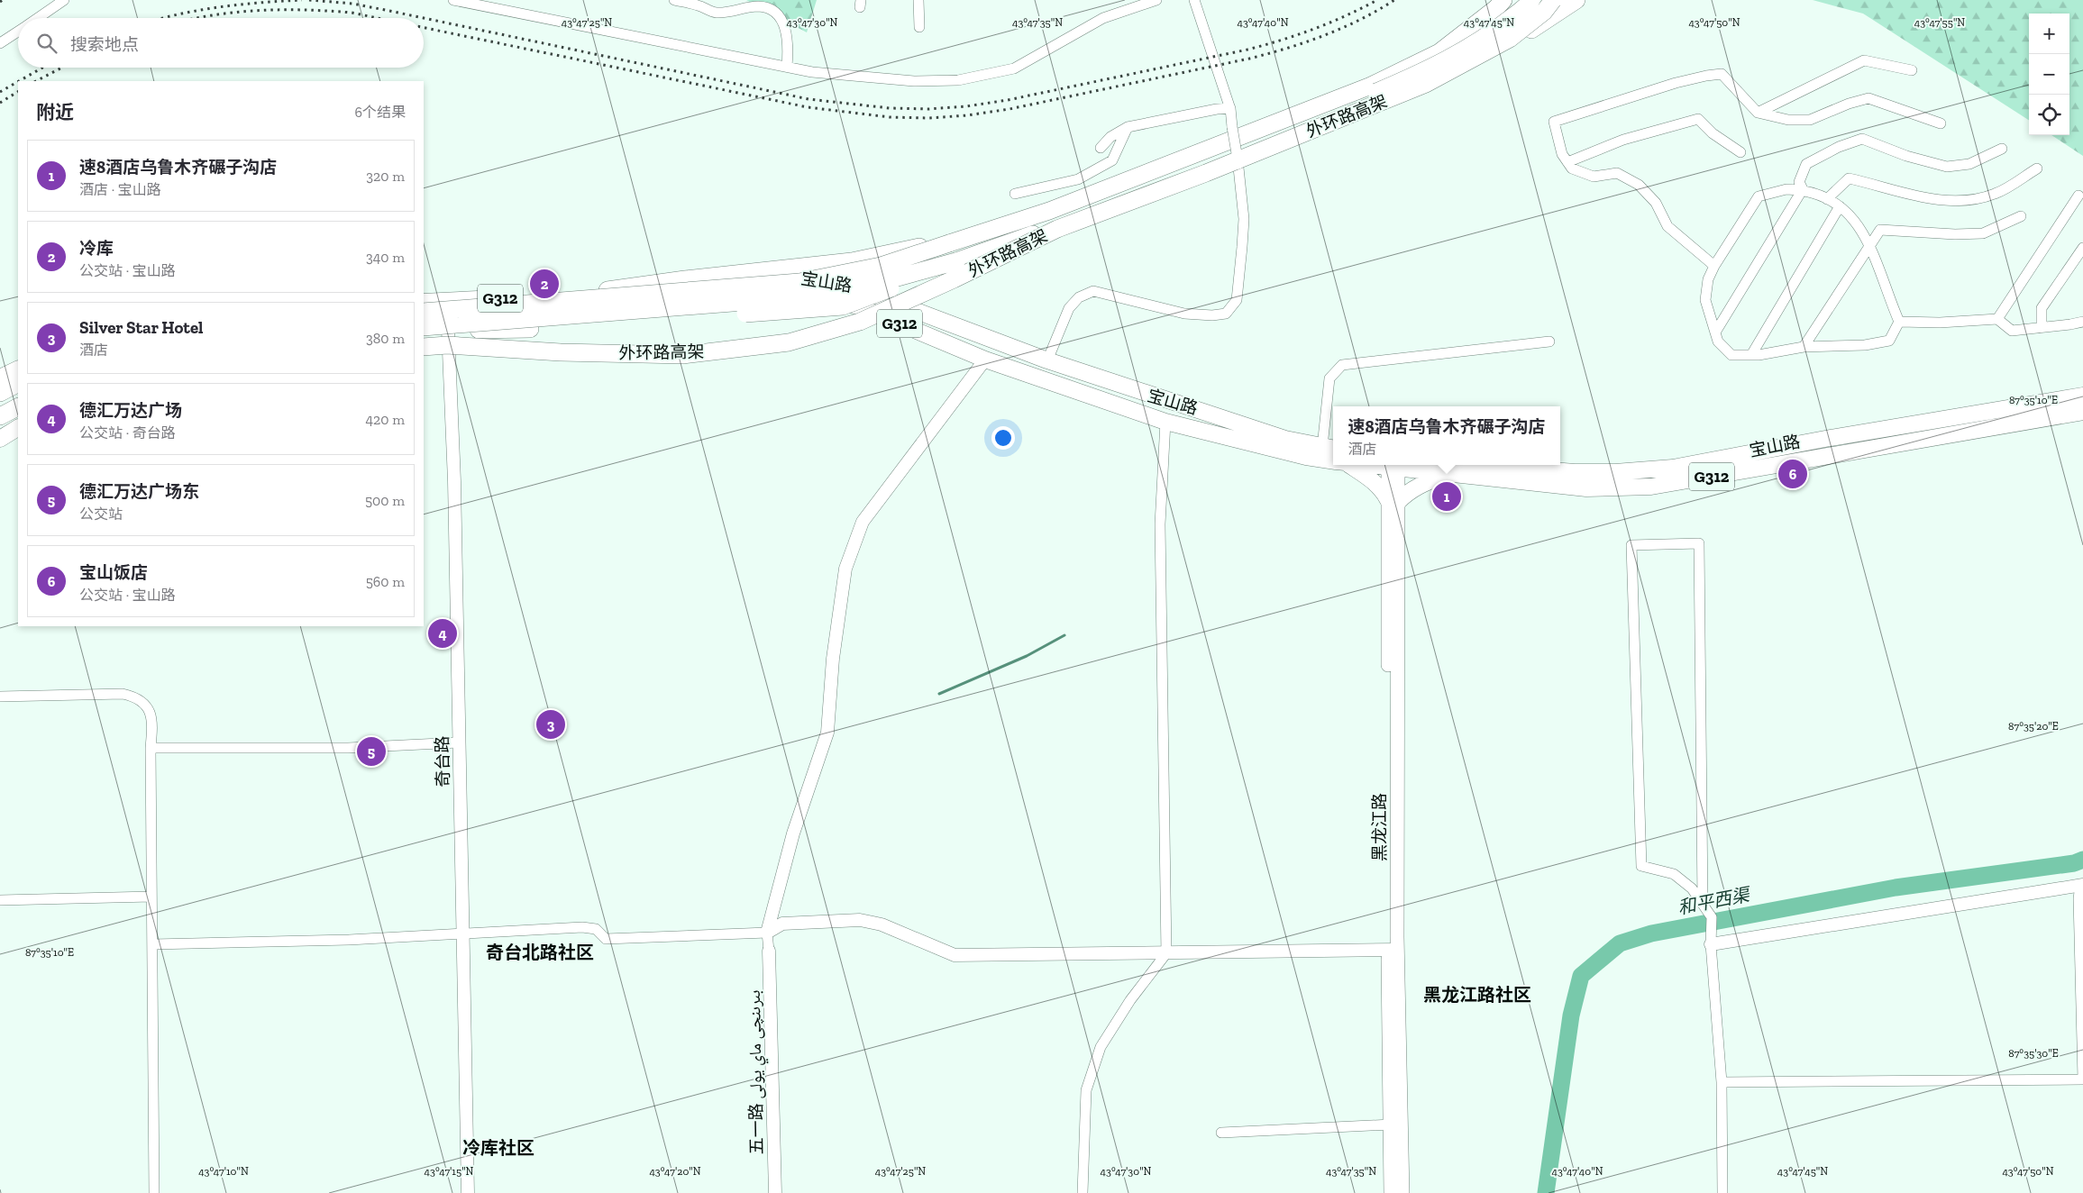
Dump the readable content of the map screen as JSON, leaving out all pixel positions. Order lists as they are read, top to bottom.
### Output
{
  "streets": {
    "highway": ["外环路高架"],
    "main road": ["宝山路", "G312", "黑龙江路"],
    "street": ["奇台路", "五一路 بىرىنچى ماي يولى"]
  },
  "crossings": [
    ["宝山路", "奇台路"],
    ["宝山路", "黑龙江路"]
  ],
  "districts": ["奇台北路社区", "黑龙江路社区", "冷库社区"],
  "water": ["和平西渠"],
  "page": {
    "map_buttons": ["+", "−"],
    "search": "搜索地点",
    "heading": ["附近", "6个结果"],
    "list": [
      {
        "mark": "1",
        "name": "速8酒店乌鲁木齐碾子沟店",
        "note": "酒店 · 宝山路",
        "value": "320 m"
      },
      {
        "mark": "2",
        "name": "冷库",
        "note": "公交站 · 宝山路",
        "value": "340 m"
      },
      {
        "mark": "3",
        "name": "Silver Star Hotel",
        "note": "酒店",
        "value": "380 m"
      },
      {
        "mark": "4",
        "name": "德汇万达广场",
        "note": "公交站 · 奇台路",
        "value": "420 m"
      },
      {
        "mark": "5",
        "name": "德汇万达广场东",
        "note": "公交站",
        "value": "500 m"
      },
      {
        "mark": "6",
        "name": "宝山饭店",
        "note": "公交站 · 宝山路",
        "value": "560 m"
      }
    ],
    "pins": [
      "2",
      "6",
      "1",
      "4",
      "3",
      "5"
    ],
    "popup": ["速8酒店乌鲁木齐碾子沟店", "酒店"]
  },
  "coordinates": [
    "43°47'25\"N",
    "43°47'30\"N",
    "43°47'35\"N",
    "43°47'40\"N",
    "43°47'45\"N",
    "43°47'50\"N",
    "43°47'55\"N",
    "87°35'10\"E",
    "87°35'20\"E",
    "87°35'30\"E",
    "43°47'10\"N",
    "43°47'15\"N",
    "43°47'20\"N"
  ]
}
